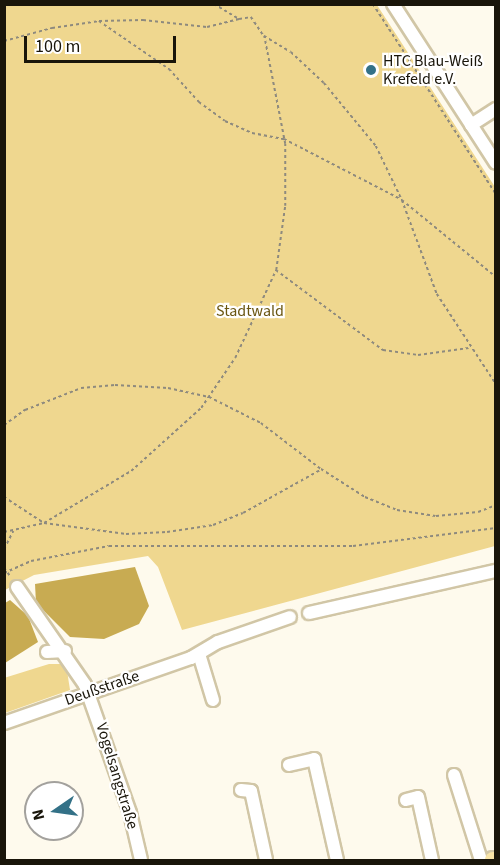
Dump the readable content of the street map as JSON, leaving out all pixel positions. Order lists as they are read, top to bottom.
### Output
{
  "streets": {
    "street": ["Deußstraße", "Vogelsangstraße"]
  },
  "crossings": [
    ["Deußstraße", "Vogelsangstraße"]
  ],
  "parks": ["Stadtwald"],
  "places": ["HTC Blau-Weiß Krefeld e.V."],
  "scale_bar": "100 m",
  "north": "left"
}
